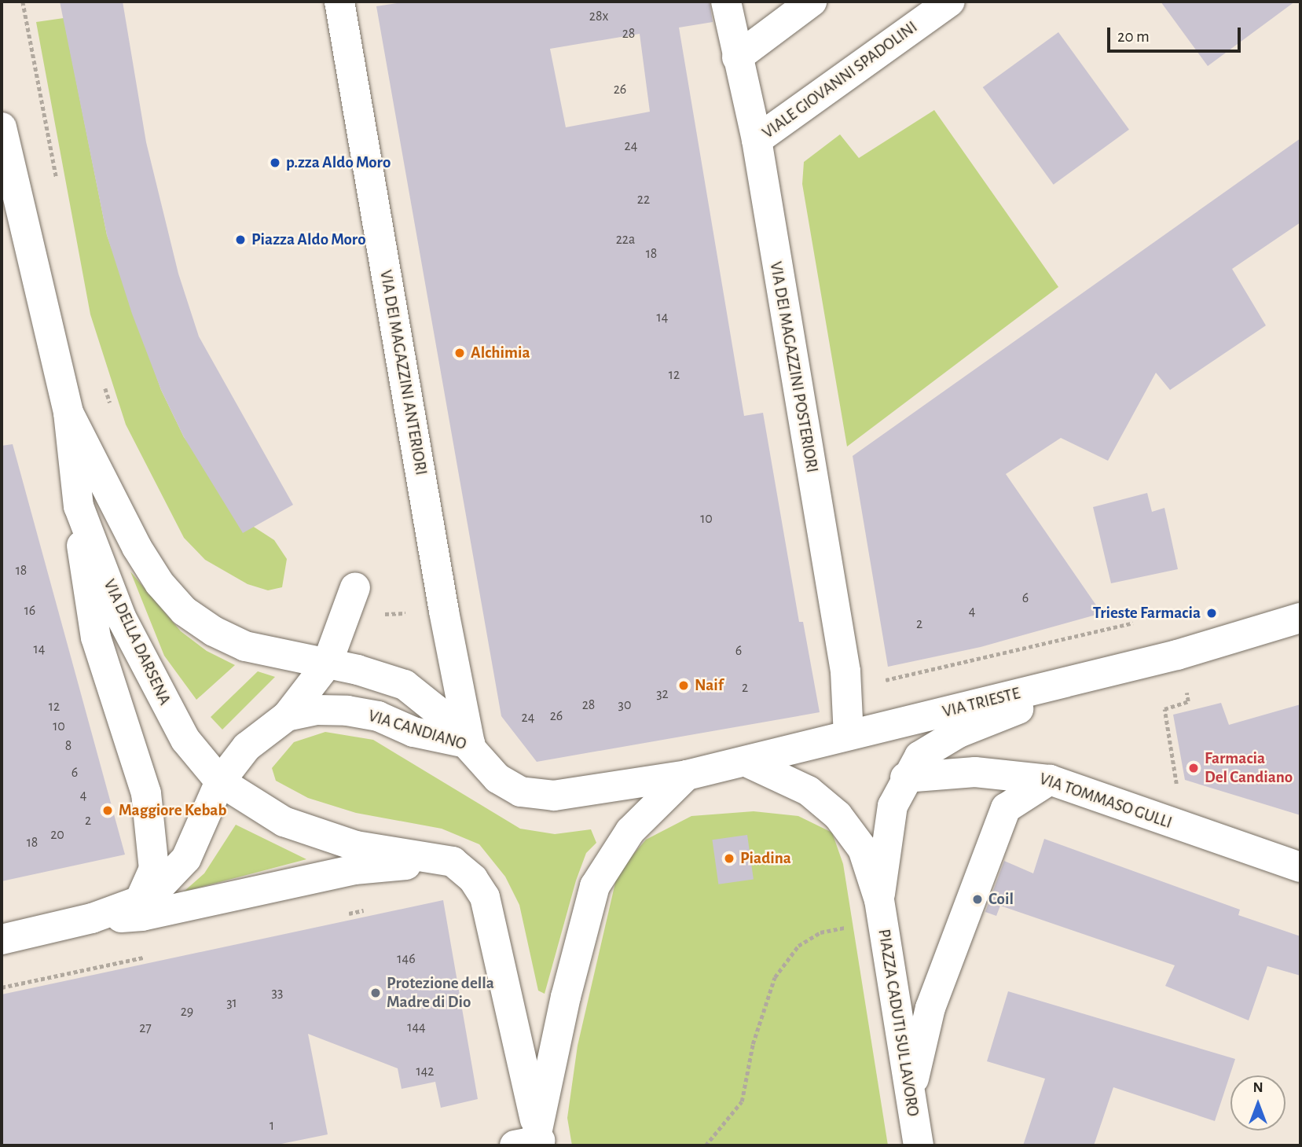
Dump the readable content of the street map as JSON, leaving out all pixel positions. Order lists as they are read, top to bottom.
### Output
{
  "streets": {
    "street": [
      "VIALE GIOVANNI SPADOLINI",
      "VIA DEI MAGAZZINI POSTERIORI",
      "VIA DEI MAGAZZINI ANTERIORI",
      "VIA DELLA DARSENA",
      "VIA TRIESTE",
      "VIA CANDIANO",
      "VIA TOMMASO GULLI",
      "PIAZZA CADUTI SUL LAVORO"
    ]
  },
  "crossings": [
    ["VIALE GIOVANNI SPADOLINI", "VIA DEI MAGAZZINI POSTERIORI"],
    ["VIA DEI MAGAZZINI POSTERIORI", "VIA TRIESTE"],
    ["VIA DEI MAGAZZINI POSTERIORI", "VIA CANDIANO"],
    ["VIA DEI MAGAZZINI ANTERIORI", "VIA DELLA DARSENA"],
    ["VIA DEI MAGAZZINI ANTERIORI", "VIA CANDIANO"],
    ["VIA DELLA DARSENA", "VIA CANDIANO"],
    ["VIA TRIESTE", "VIA CANDIANO"],
    ["VIA TRIESTE", "VIA TOMMASO GULLI"],
    ["VIA TRIESTE", "PIAZZA CADUTI SUL LAVORO"],
    ["VIA CANDIANO", "PIAZZA CADUTI SUL LAVORO"],
    ["VIA TOMMASO GULLI", "PIAZZA CADUTI SUL LAVORO"]
  ],
  "places": [
    "p.zza Aldo Moro",
    "Piazza Aldo Moro",
    "Alchimia",
    "Trieste Farmacia",
    "Naif",
    "Farmacia Del Candiano",
    "Maggiore Kebab",
    "Piadina",
    "Coil",
    "Protezione della Madre di Dio"
  ],
  "house_numbers": [
    "28x",
    "28",
    "26",
    "24",
    "22",
    "22a",
    "18",
    "14",
    "12",
    "10",
    "18",
    "6",
    "16",
    "4",
    "2",
    "14",
    "6",
    "2",
    "32",
    "28",
    "30",
    "12",
    "26",
    "24",
    "10",
    "8",
    "6",
    "4",
    "2",
    "20",
    "18",
    "146",
    "33",
    "31",
    "29",
    "144",
    "27",
    "142",
    "1"
  ],
  "scale_bar": "20 m",
  "north": "top"
}
